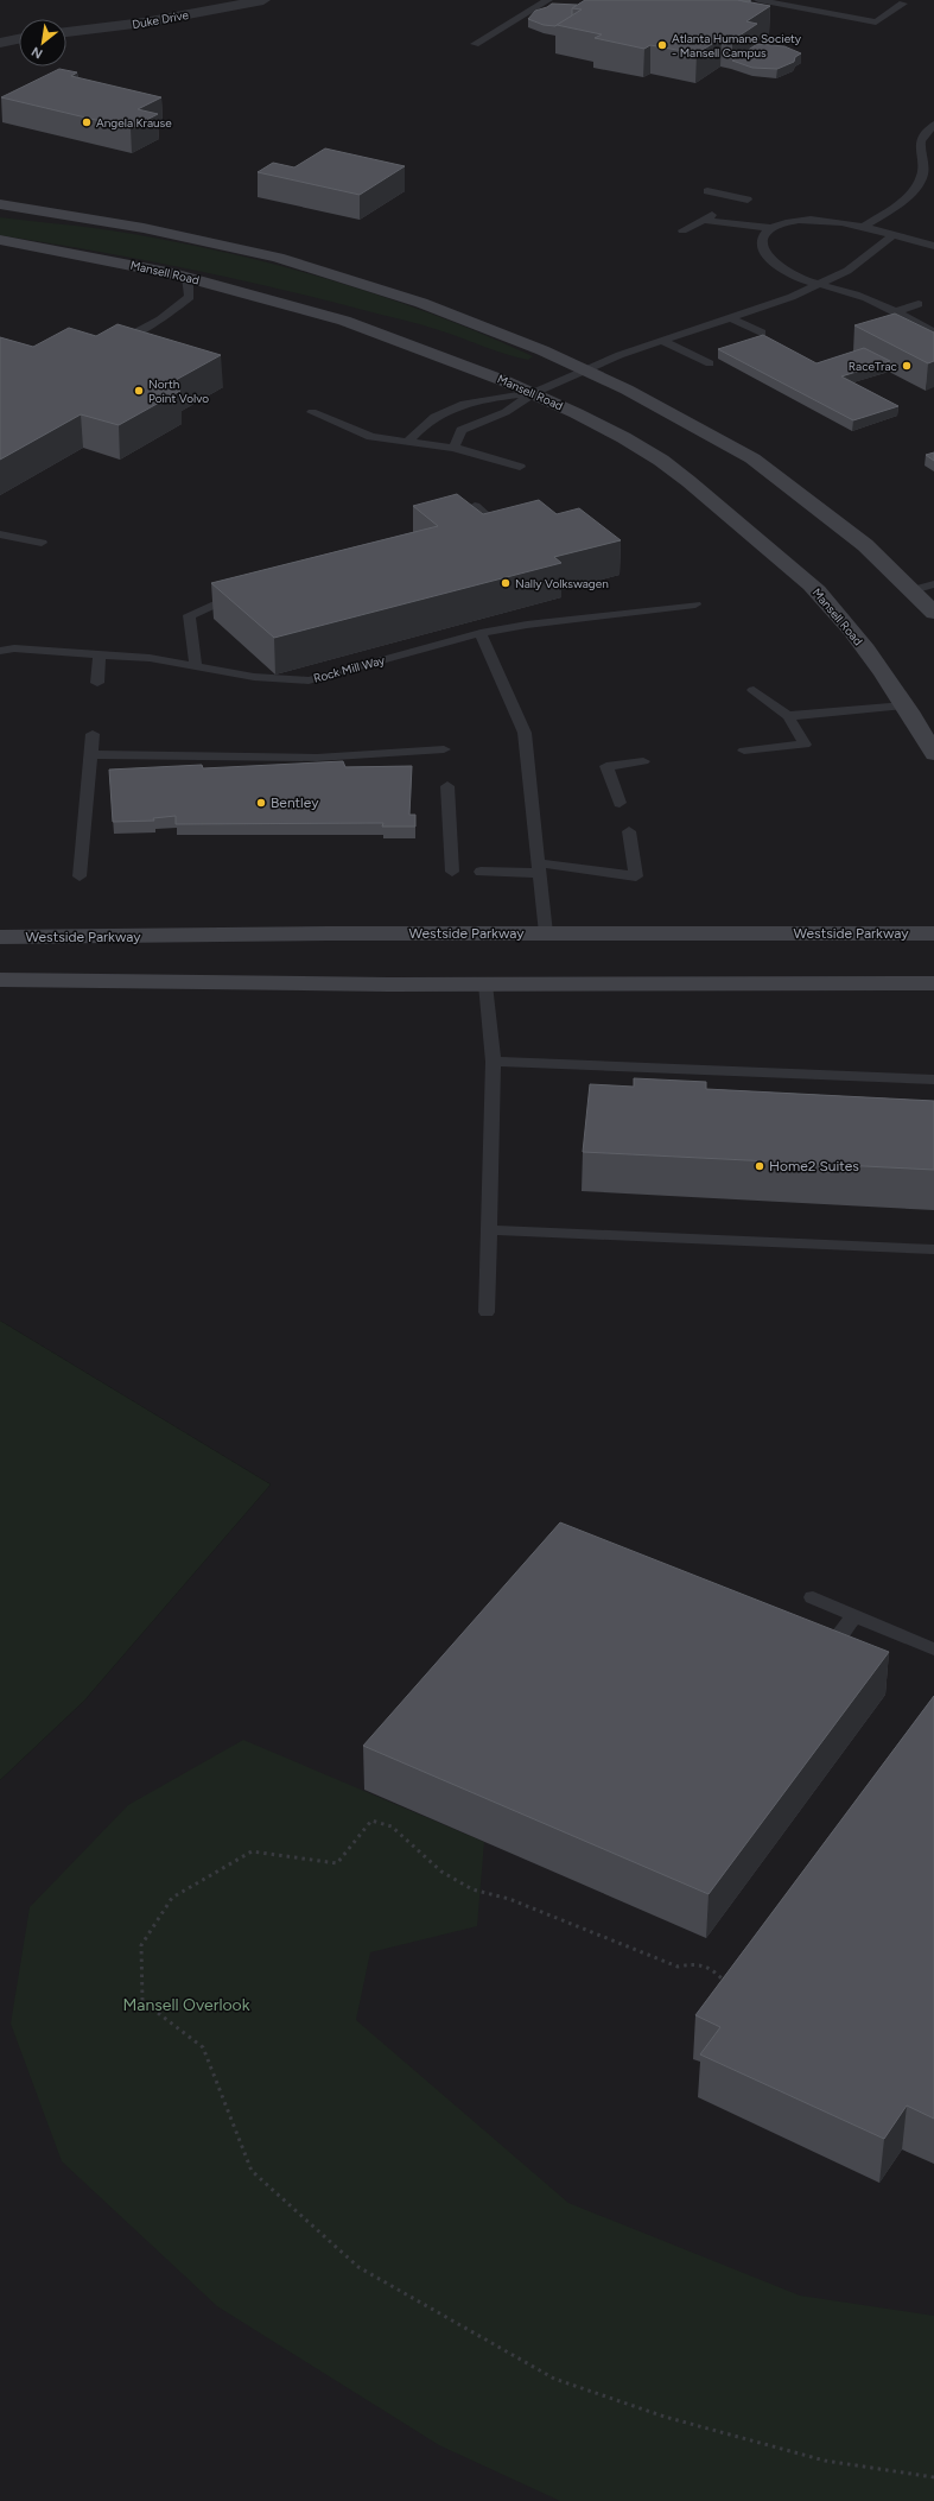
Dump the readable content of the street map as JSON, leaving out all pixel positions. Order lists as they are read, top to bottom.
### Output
{
  "streets": {
    "main road": ["Mansell Road", "Westside Parkway"],
    "street": ["Duke Drive"],
    "lane": ["Rock Mill Way"]
  },
  "parks": ["Mansell Overlook"],
  "places": [
    "Atlanta Humane Society - Mansell Campus",
    "Angela Krause",
    "RaceTrac",
    "North Point Volvo",
    "Nally Volkswagen",
    "Bentley",
    "Home2 Suites"
  ],
  "north": "bottom left"
}
